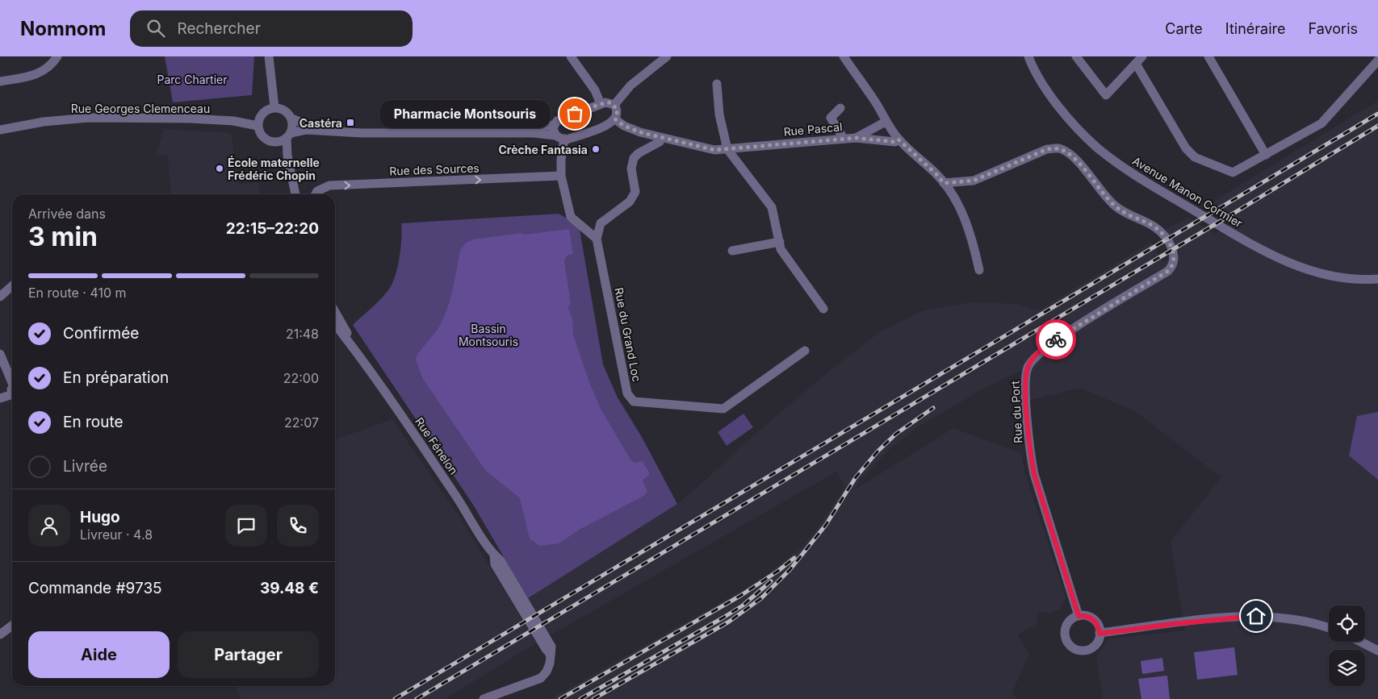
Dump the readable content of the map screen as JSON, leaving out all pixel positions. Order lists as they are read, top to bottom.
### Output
{
  "streets": {
    "street": [
      "Rue Georges Clemenceau",
      "Rue Pascal",
      "Rue des Sources",
      "Avenue Manon Cormier",
      "Rue du Grand Loc",
      "Rue du Port",
      "Rue Fénelon"
    ]
  },
  "parks": ["Parc Chartier", "Bassin Montsouris"],
  "places": {
    "other": ["Pharmacie Montsouris", "Crèche Fantasia", "École maternelle Frédéric Chopin"],
    "transit": ["Castéra"]
  },
  "page": {
    "header": "Nomnom",
    "search": "Rechercher",
    "nav": ["Carte", "Itinéraire", "Favoris"],
    "bubble": "Pharmacie Montsouris",
    "heading": ["3 min", "Arrivée dans", "22:15–22:20"],
    "panel": [
      "Hugo",
      "Livreur · 4.8",
      "Commande #9735",
      "39.48 €"
    ],
    "bar": "En route · 410 m",
    "list": [
      ["Confirmée", "21:48"],
      ["En préparation", "22:00"],
      ["En route", "22:07"],
      "Livrée"
    ],
    "buttons": ["Aide", "Partager"]
  }
}
